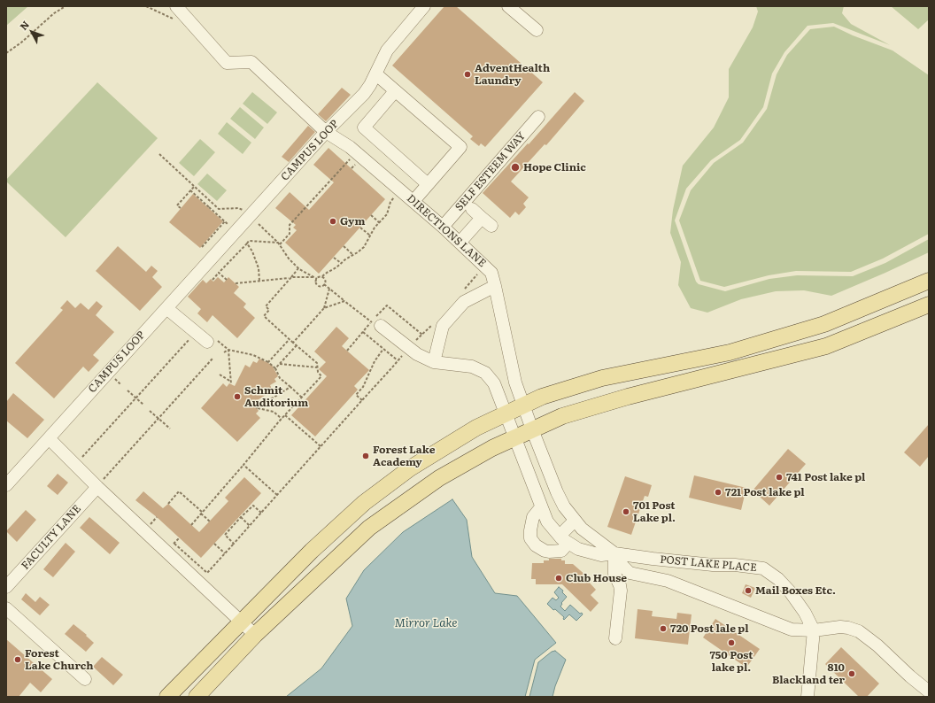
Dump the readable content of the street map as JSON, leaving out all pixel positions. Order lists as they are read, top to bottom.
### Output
{
  "streets": {
    "street": [
      "CAMPUS LOOP",
      "SELF ESTEEM WAY",
      "DIRECTIONS LANE",
      "FACULTY LANE",
      "POST LAKE PLACE"
    ]
  },
  "crossings": [
    ["CAMPUS LOOP", "DIRECTIONS LANE"],
    ["SELF ESTEEM WAY", "DIRECTIONS LANE"],
    ["DIRECTIONS LANE", "POST LAKE PLACE"]
  ],
  "water": ["Mirror Lake"],
  "places": [
    "AdventHealth Laundry",
    "Hope Clinic",
    "Gym",
    "Schmit Auditorium",
    "Forest Lake Academy",
    "741 Post lake pl",
    "721 Post lake pl",
    "701 Post Lake pl.",
    "Club House",
    "Mail Boxes Etc.",
    "720 Post lale pl",
    "750 Post lake pl.",
    "Forest Lake Church",
    "810 Blackland ter"
  ],
  "north": "top left"
}
